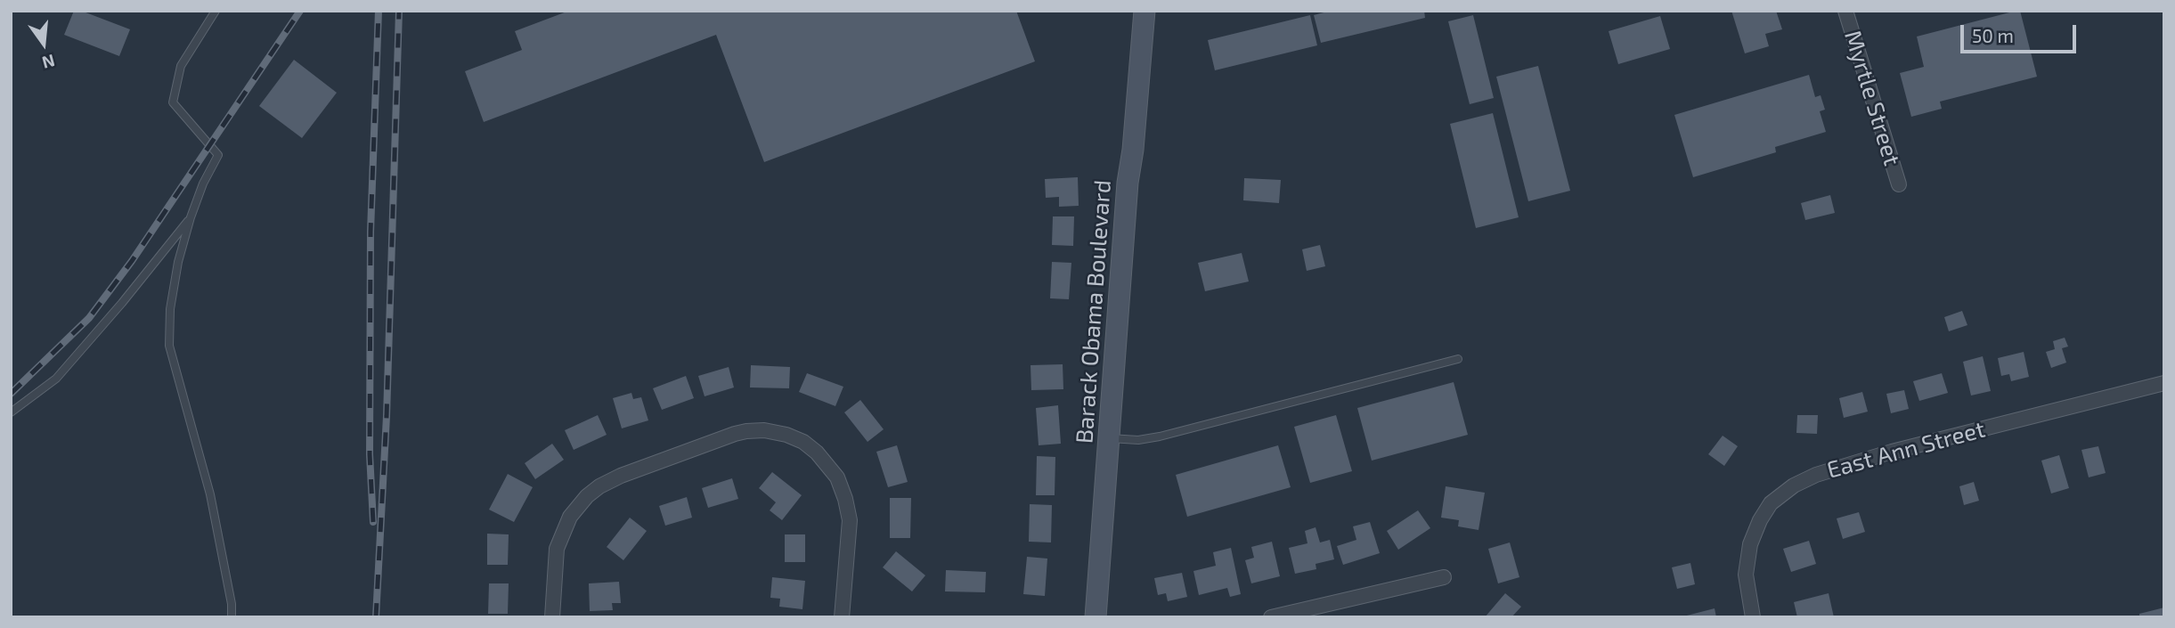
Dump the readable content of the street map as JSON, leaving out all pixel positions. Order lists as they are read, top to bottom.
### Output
{
  "streets": {
    "main road": ["Barack Obama Boulevard"],
    "street": ["Myrtle Street", "East Ann Street"]
  },
  "scale_bar": "50 m",
  "north": "bottom"
}
